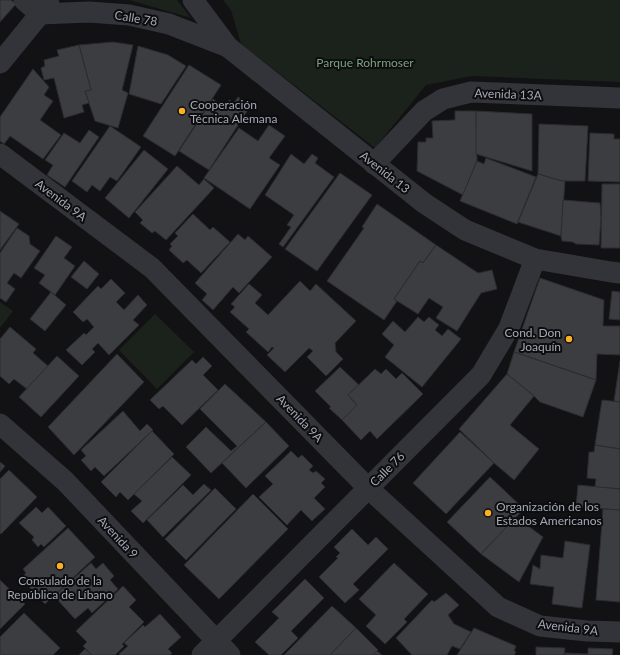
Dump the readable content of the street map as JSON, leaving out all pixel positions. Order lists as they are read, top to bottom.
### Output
{
  "streets": {
    "street": [
      "Calle 78",
      "Avenida 13A",
      "Avenida 13",
      "Avenida 9A",
      "Calle 76",
      "Avenida 9"
    ]
  },
  "crossings": [
    ["Calle 78", "Avenida 13"],
    ["Avenida 13A", "Avenida 13"],
    ["Avenida 13", "Calle 76"],
    ["Avenida 9A", "Calle 76"],
    ["Calle 76", "Avenida 9"]
  ],
  "parks": ["Parque Rohrmoser"],
  "places": [
    "Cooperación Técnica Alemana",
    "Cond. Don Joaquín",
    "Organización de los Estados Americanos",
    "Consulado de la República de Líbano"
  ]
}
